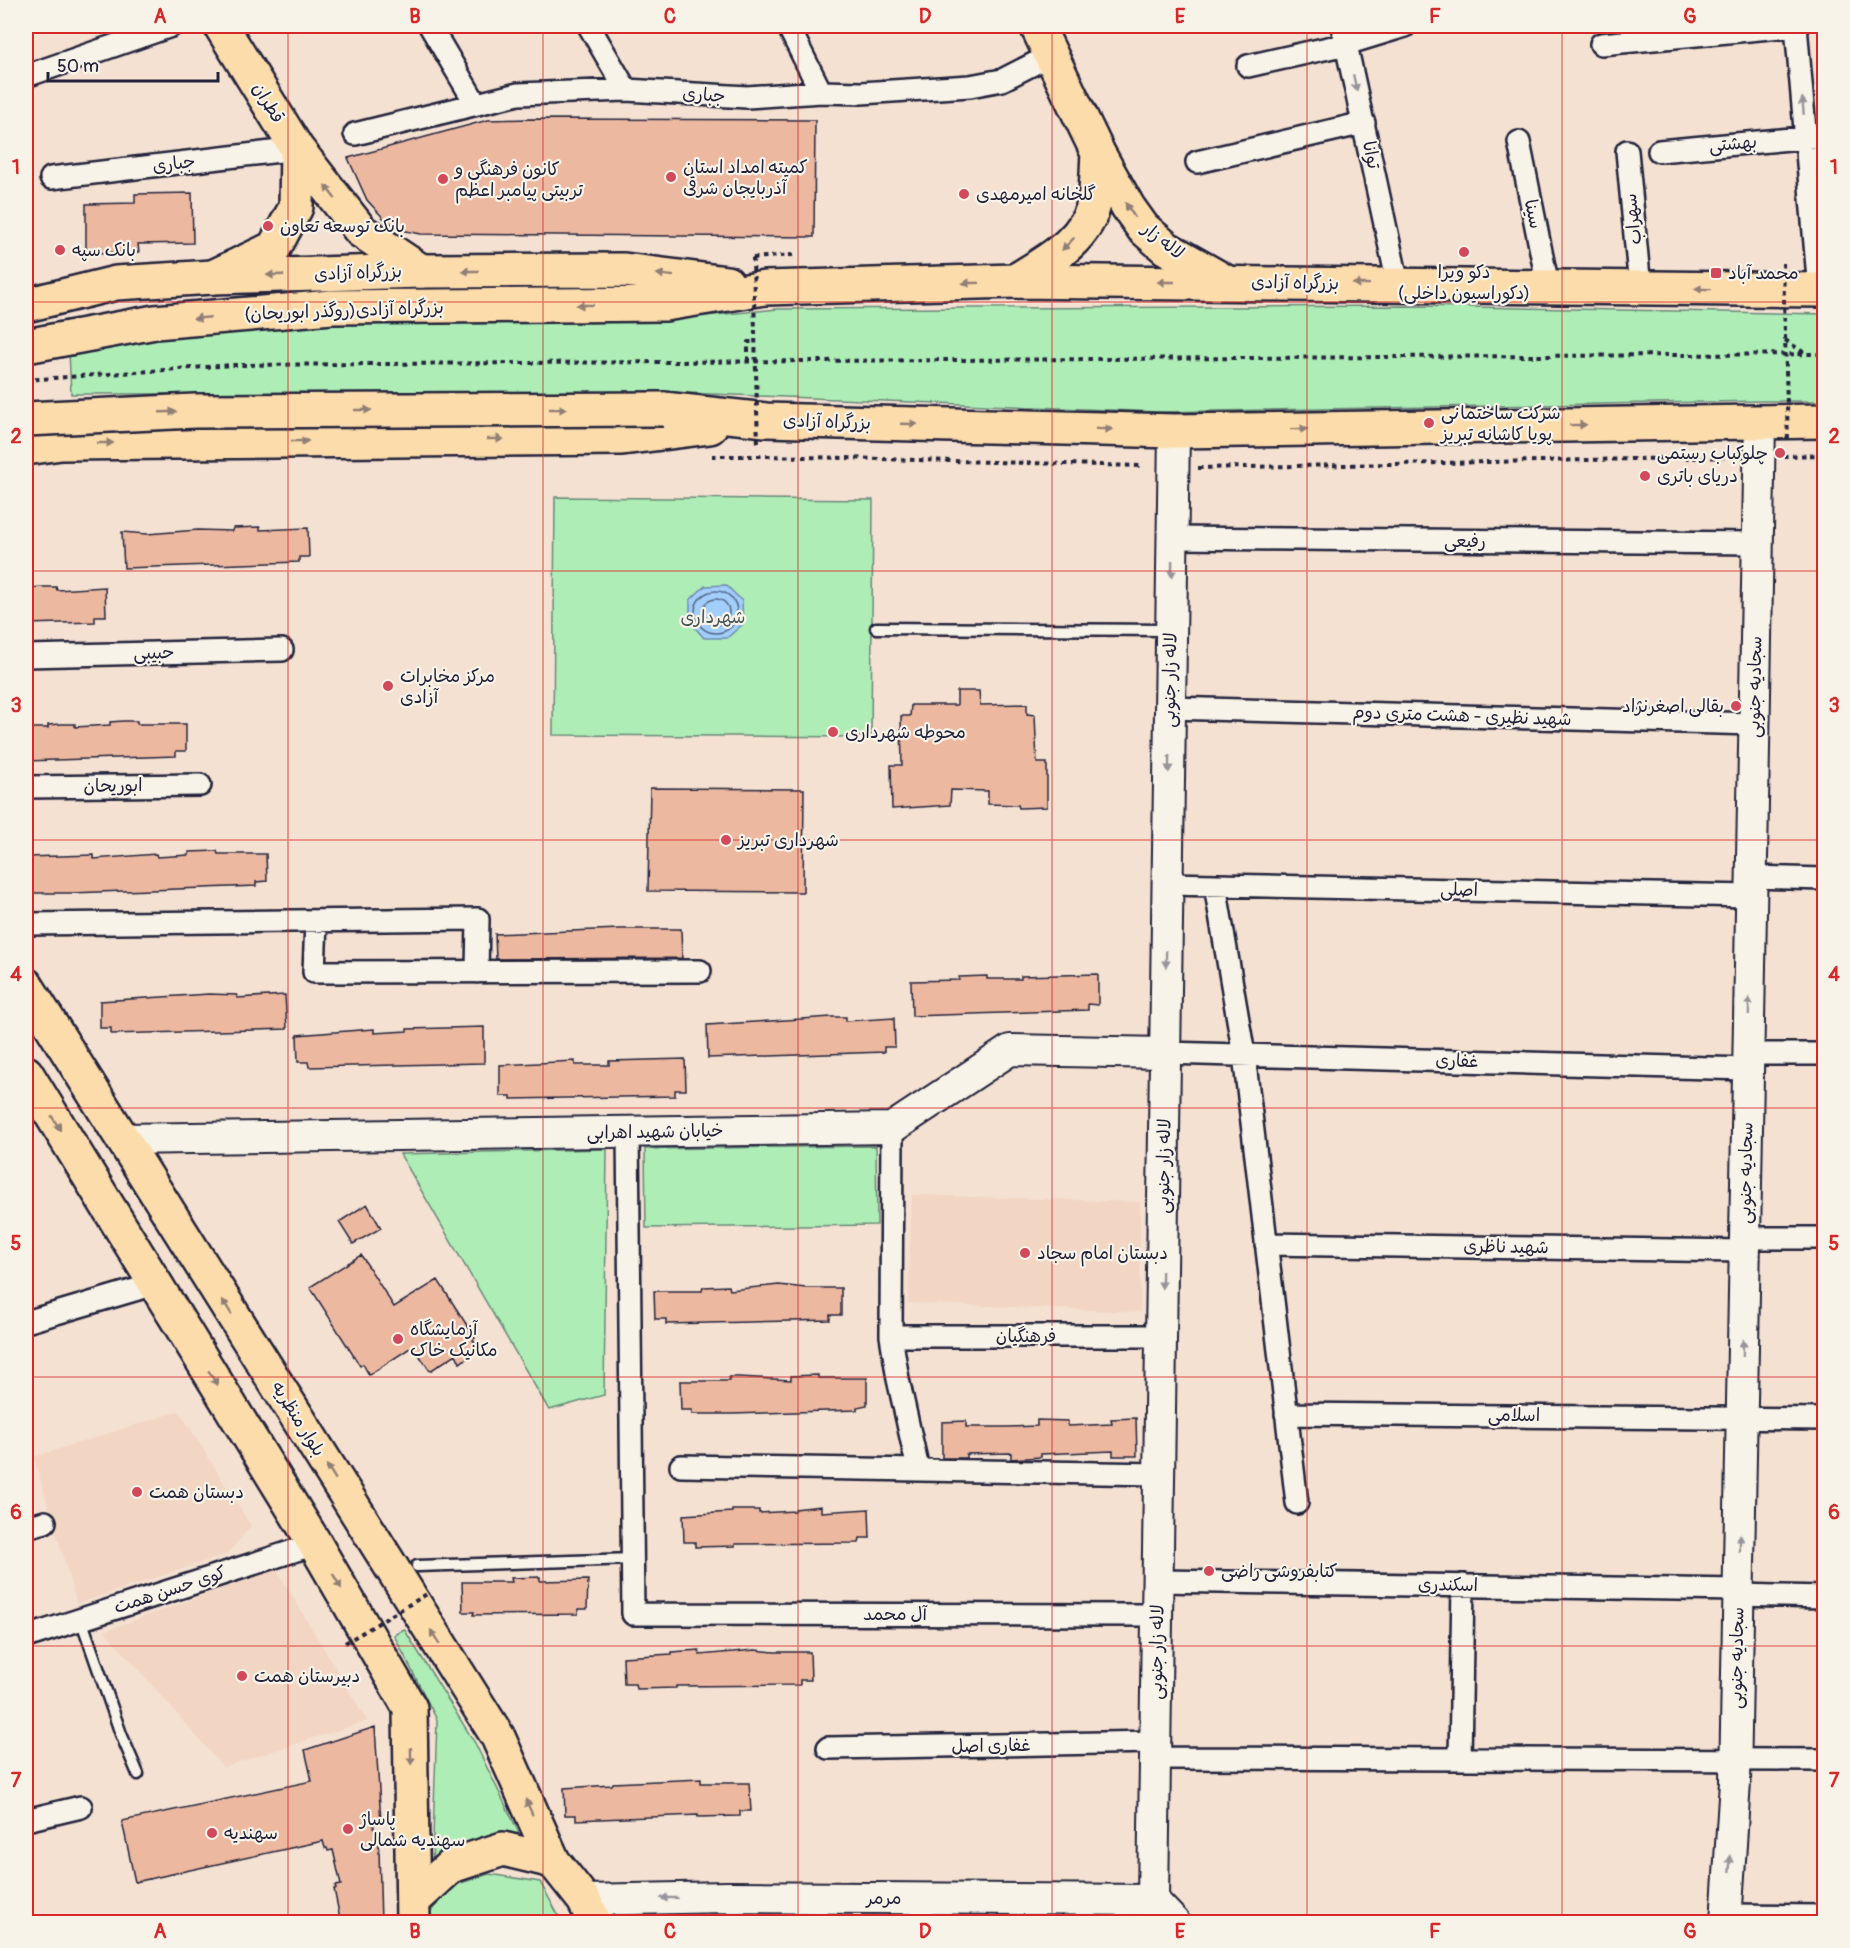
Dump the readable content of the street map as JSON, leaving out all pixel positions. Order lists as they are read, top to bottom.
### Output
{
  "streets": {
    "main road": [
      "قطران",
      "لاله زار",
      "بزرگراه آزادی",
      "بزرگراه آزادی(روگذر ابوریحان)",
      "بلوار منظریه"
    ],
    "street": [
      "جباری",
      "بهشتی",
      "توانا",
      "سینا",
      "سهراب",
      "رفیعی",
      "حبیبی",
      "لاله زار جنوبی",
      "سجادیه جنوبی",
      "شهید نظیری - هشت متری دوم",
      "ابوریحان",
      "اصلی",
      "غفاری",
      "خیابان شهید اهرابی",
      "شهید ناظری",
      "فرهنگیان",
      "اسلامی",
      "اسکندری",
      "کوی حسن همت",
      "آل محمد",
      "غفاری اصل",
      "مرمر"
    ]
  },
  "crossings": [
    ["جباری", "قطران"],
    ["جباری", "لاله زار"],
    ["قطران", "بزرگراه آزادی"],
    ["توانا", "بزرگراه آزادی"],
    ["سینا", "بزرگراه آزادی"],
    ["سهراب", "بزرگراه آزادی"],
    ["لاله زار", "بزرگراه آزادی"],
    ["بزرگراه آزادی", "بزرگراه آزادی(روگذر ابوریحان)"],
    ["بزرگراه آزادی", "لاله زار جنوبی"],
    ["بزرگراه آزادی", "سجادیه جنوبی"],
    ["رفیعی", "لاله زار جنوبی"],
    ["رفیعی", "سجادیه جنوبی"],
    ["لاله زار جنوبی", "شهید نظیری - هشت متری دوم"],
    ["لاله زار جنوبی", "اصلی"],
    ["لاله زار جنوبی", "غفاری"],
    ["لاله زار جنوبی", "فرهنگیان"],
    ["لاله زار جنوبی", "اسکندری"],
    ["لاله زار جنوبی", "آل محمد"],
    ["لاله زار جنوبی", "غفاری اصل"],
    ["لاله زار جنوبی", "مرمر"],
    ["سجادیه جنوبی", "شهید نظیری - هشت متری دوم"],
    ["سجادیه جنوبی", "اصلی"],
    ["سجادیه جنوبی", "غفاری"],
    ["سجادیه جنوبی", "شهید ناظری"],
    ["سجادیه جنوبی", "اسلامی"],
    ["سجادیه جنوبی", "اسکندری"],
    ["سجادیه جنوبی", "غفاری اصل"],
    ["خیابان شهید اهرابی", "بلوار منظریه"],
    ["بلوار منظریه", "مرمر"]
  ],
  "one_way": [
    "قطران",
    "توانا",
    "بزرگراه آزادی(روگذر ابوریحان)",
    "سجادیه جنوبی"
  ],
  "parks": ["شهرداری"],
  "places": {
    "other": [
      "کمیته امداد استان آذربایجان شرقی",
      "کانون فرهنگی و تربیتی پیامبر اعظم",
      "گلخانه امیرمهدی",
      "بانک توسعه تعاون",
      "بانک سپه",
      "دکو ویرا (دکوراسیون داخلی)",
      "شرکت ساختمانی پویا کاشانه تبریز",
      "چلوکباب رستمی",
      "دریای باتری",
      "مرکز مخابرات آزادی",
      "بقالی اصغرنژاد",
      "محوطه شهرداری",
      "شهرداری تبریز",
      "دبستان امام سجاد",
      "آزمایشگاه مکانیک خاک",
      "دبستان همت",
      "کتابفروشی راضی",
      "دبیرستان همت",
      "پاساژ سهندیه شمالی",
      "سهندیه"
    ],
    "transit": ["محمد آباد"]
  },
  "scale_bar": "50 m",
  "grid": {
    "columns": [
      "A",
      "B",
      "C",
      "D",
      "E",
      "F",
      "G"
    ],
    "rows": [
      "1",
      "2",
      "3",
      "4",
      "5",
      "6",
      "7"
    ]
  }
}
